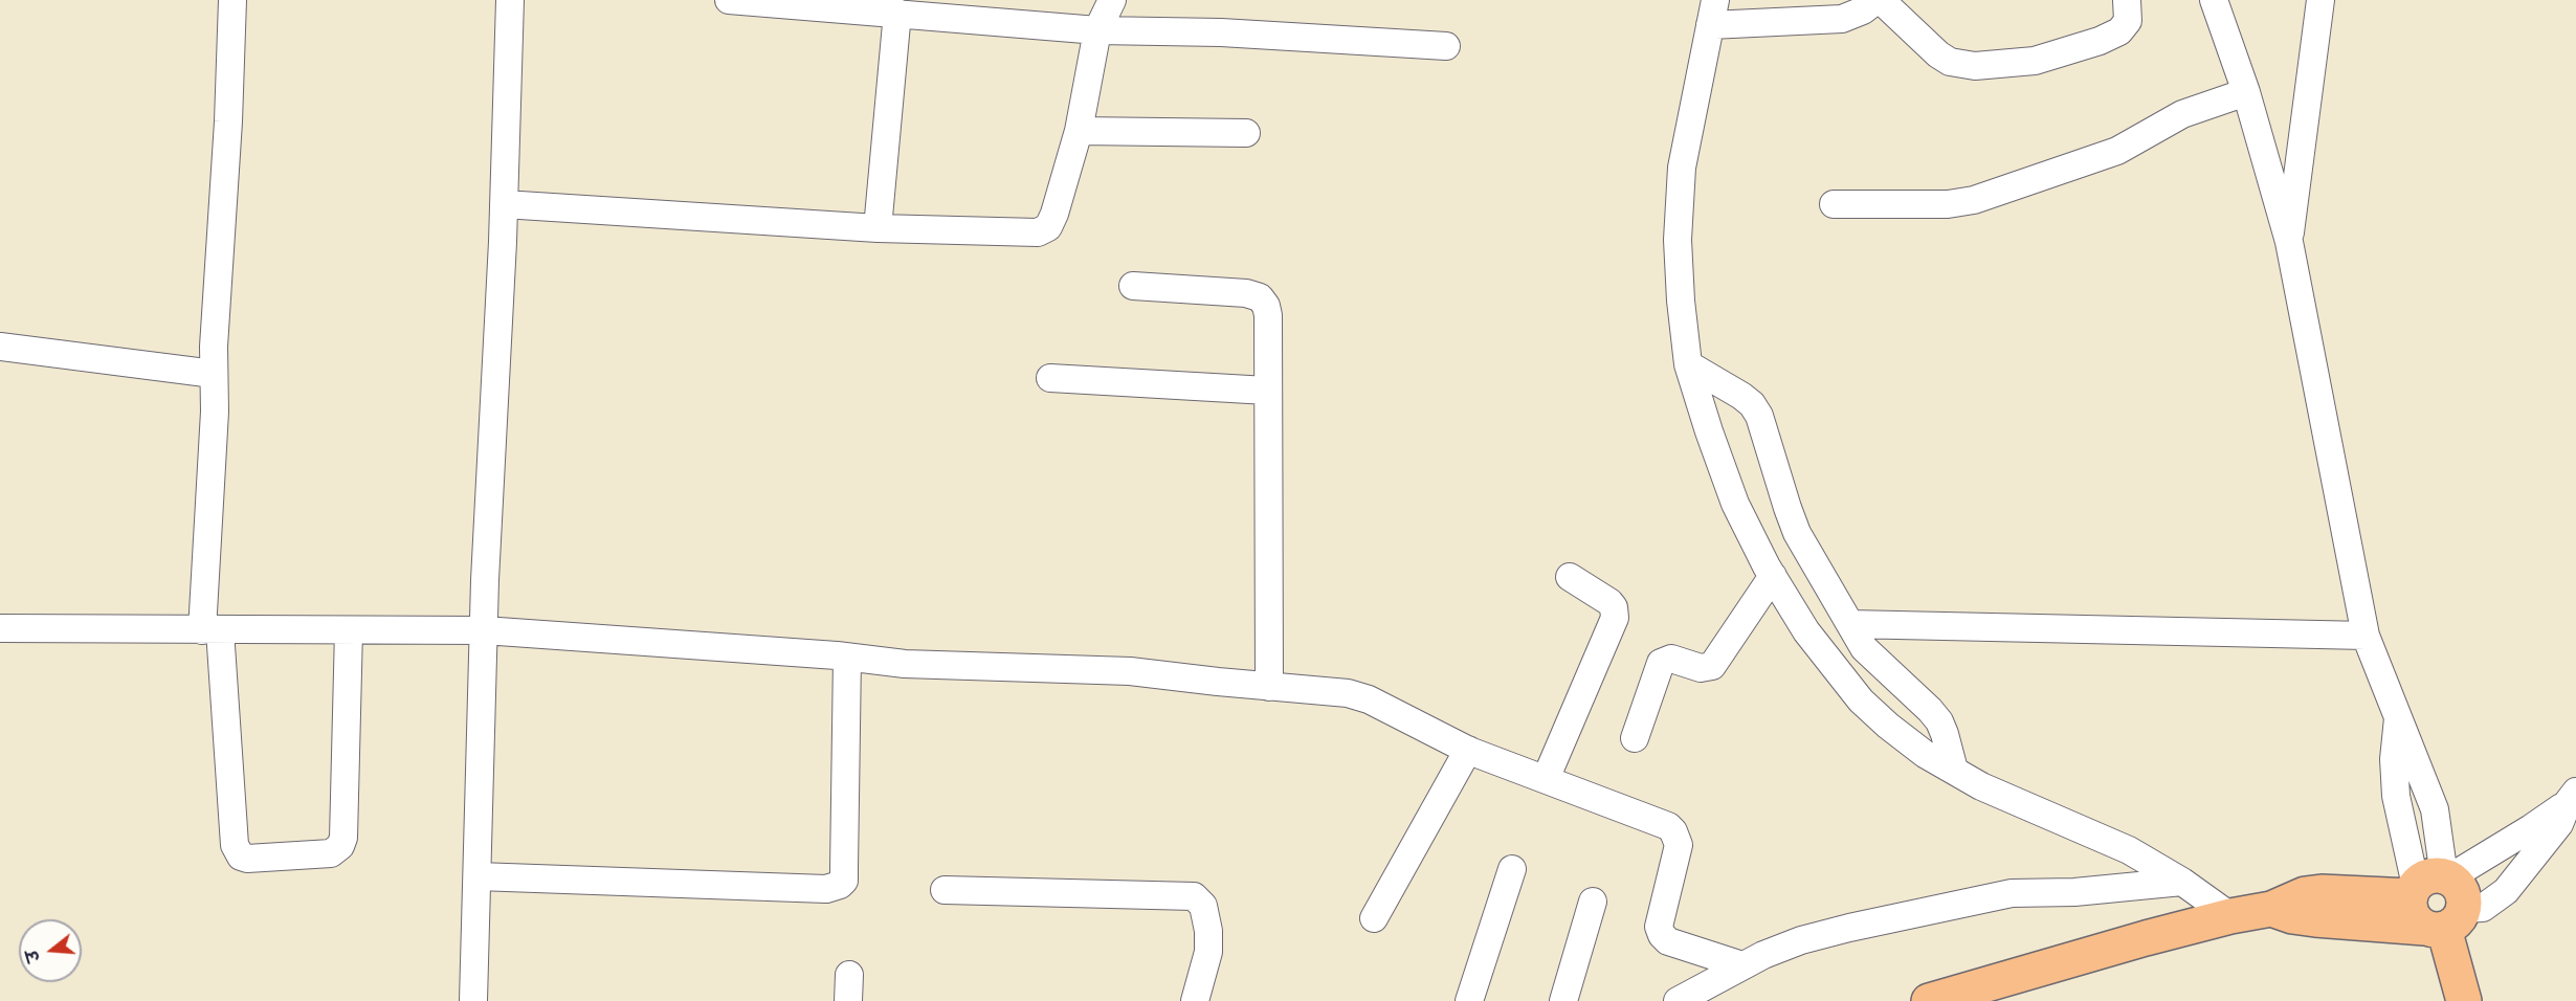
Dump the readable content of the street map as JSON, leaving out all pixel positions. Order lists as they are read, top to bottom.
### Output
{
  "north": "left"
}
